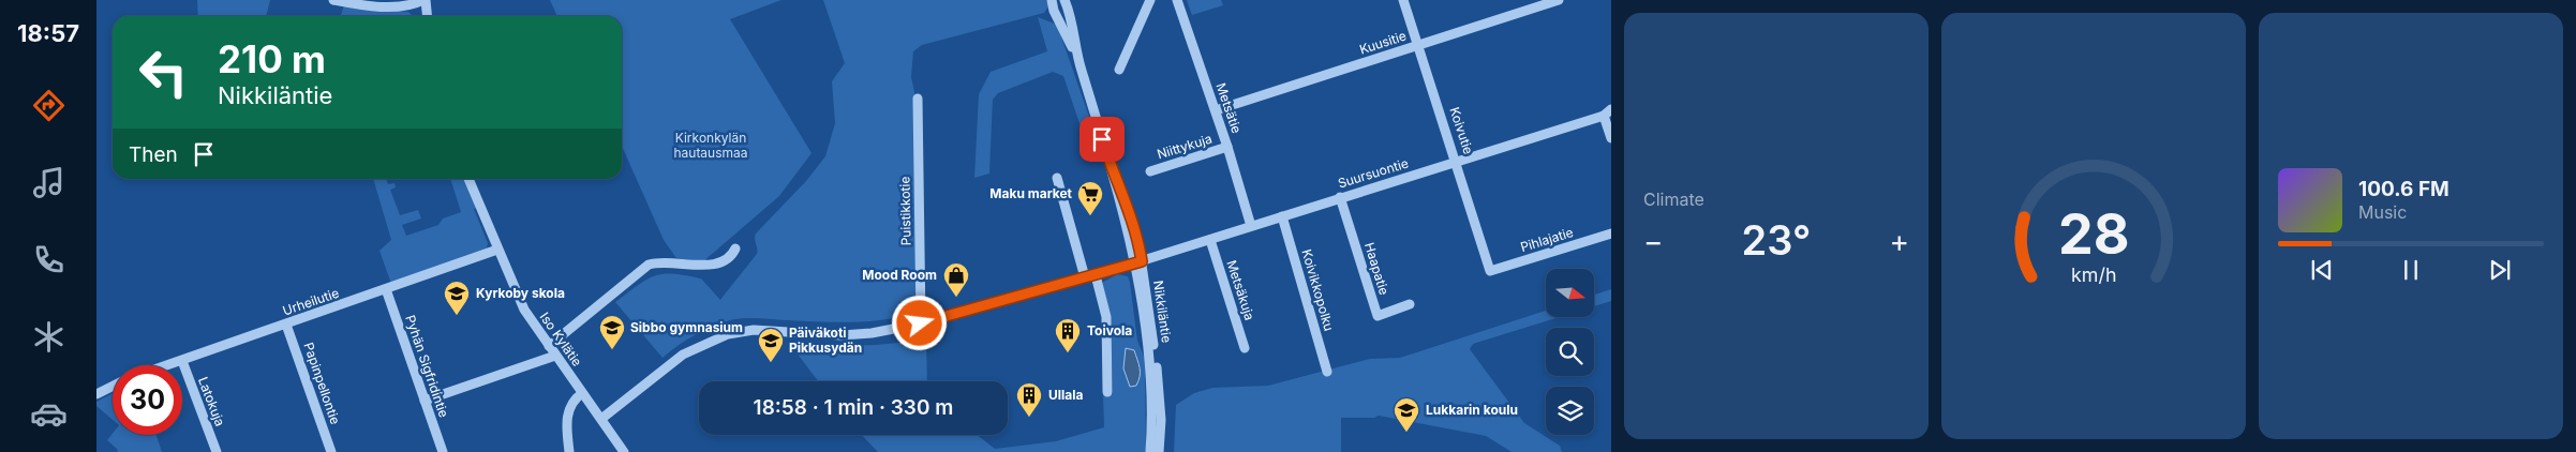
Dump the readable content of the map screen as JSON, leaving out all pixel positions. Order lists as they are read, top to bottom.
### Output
{
  "streets": {
    "street": [
      "Kuusitie",
      "Metsätie",
      "Koivutie",
      "Niittykuja",
      "Suursuontie",
      "Puistikkotie",
      "Pihlajatie",
      "Haapatie",
      "Metsäkuja",
      "Koivikkopolku",
      "Urheilutie",
      "Nikkiläntie",
      "Iso Kylätie",
      "Pyhän Sigfridintie",
      "Papinpellontie",
      "Latokuja"
    ]
  },
  "crossings": [
    ["Kuusitie", "Metsätie"],
    ["Kuusitie", "Koivutie"],
    ["Metsätie", "Niittykuja"],
    ["Metsätie", "Suursuontie"],
    ["Koivutie", "Suursuontie"],
    ["Koivutie", "Pihlajatie"],
    ["Suursuontie", "Puistikkotie"],
    ["Suursuontie", "Haapatie"],
    ["Suursuontie", "Metsäkuja"],
    ["Suursuontie", "Koivikkopolku"],
    ["Suursuontie", "Nikkiläntie"],
    ["Suursuontie", "Iso Kylätie"],
    ["Urheilutie", "Iso Kylätie"],
    ["Urheilutie", "Pyhän Sigfridintie"],
    ["Urheilutie", "Papinpellontie"],
    ["Urheilutie", "Latokuja"]
  ],
  "parks": ["Kirkonkylän hautausmaa"],
  "places": {
    "supermarket": ["Maku market"],
    "shop": ["Mood Room"],
    "school or university": [
      "Kyrkoby skola",
      "Sibbo gymnasium",
      "Päiväkoti Pikkusydän",
      "Lukkarin koulu"
    ],
    "building": ["Toivola", "Ullala"]
  },
  "north": "right",
  "page": {
    "tabs": "18:57",
    "tile": "Climate",
    "turn": ["210 m", "Nikkiläntie"],
    "then": "Then",
    "song": ["100.6 FM", "Music"],
    "heat": ["−", "23°", "+"],
    "limit": "30",
    "trip": "18:58 · 1 min · 330 m",
    "gauge": ["28", "km/h"]
  }
}
